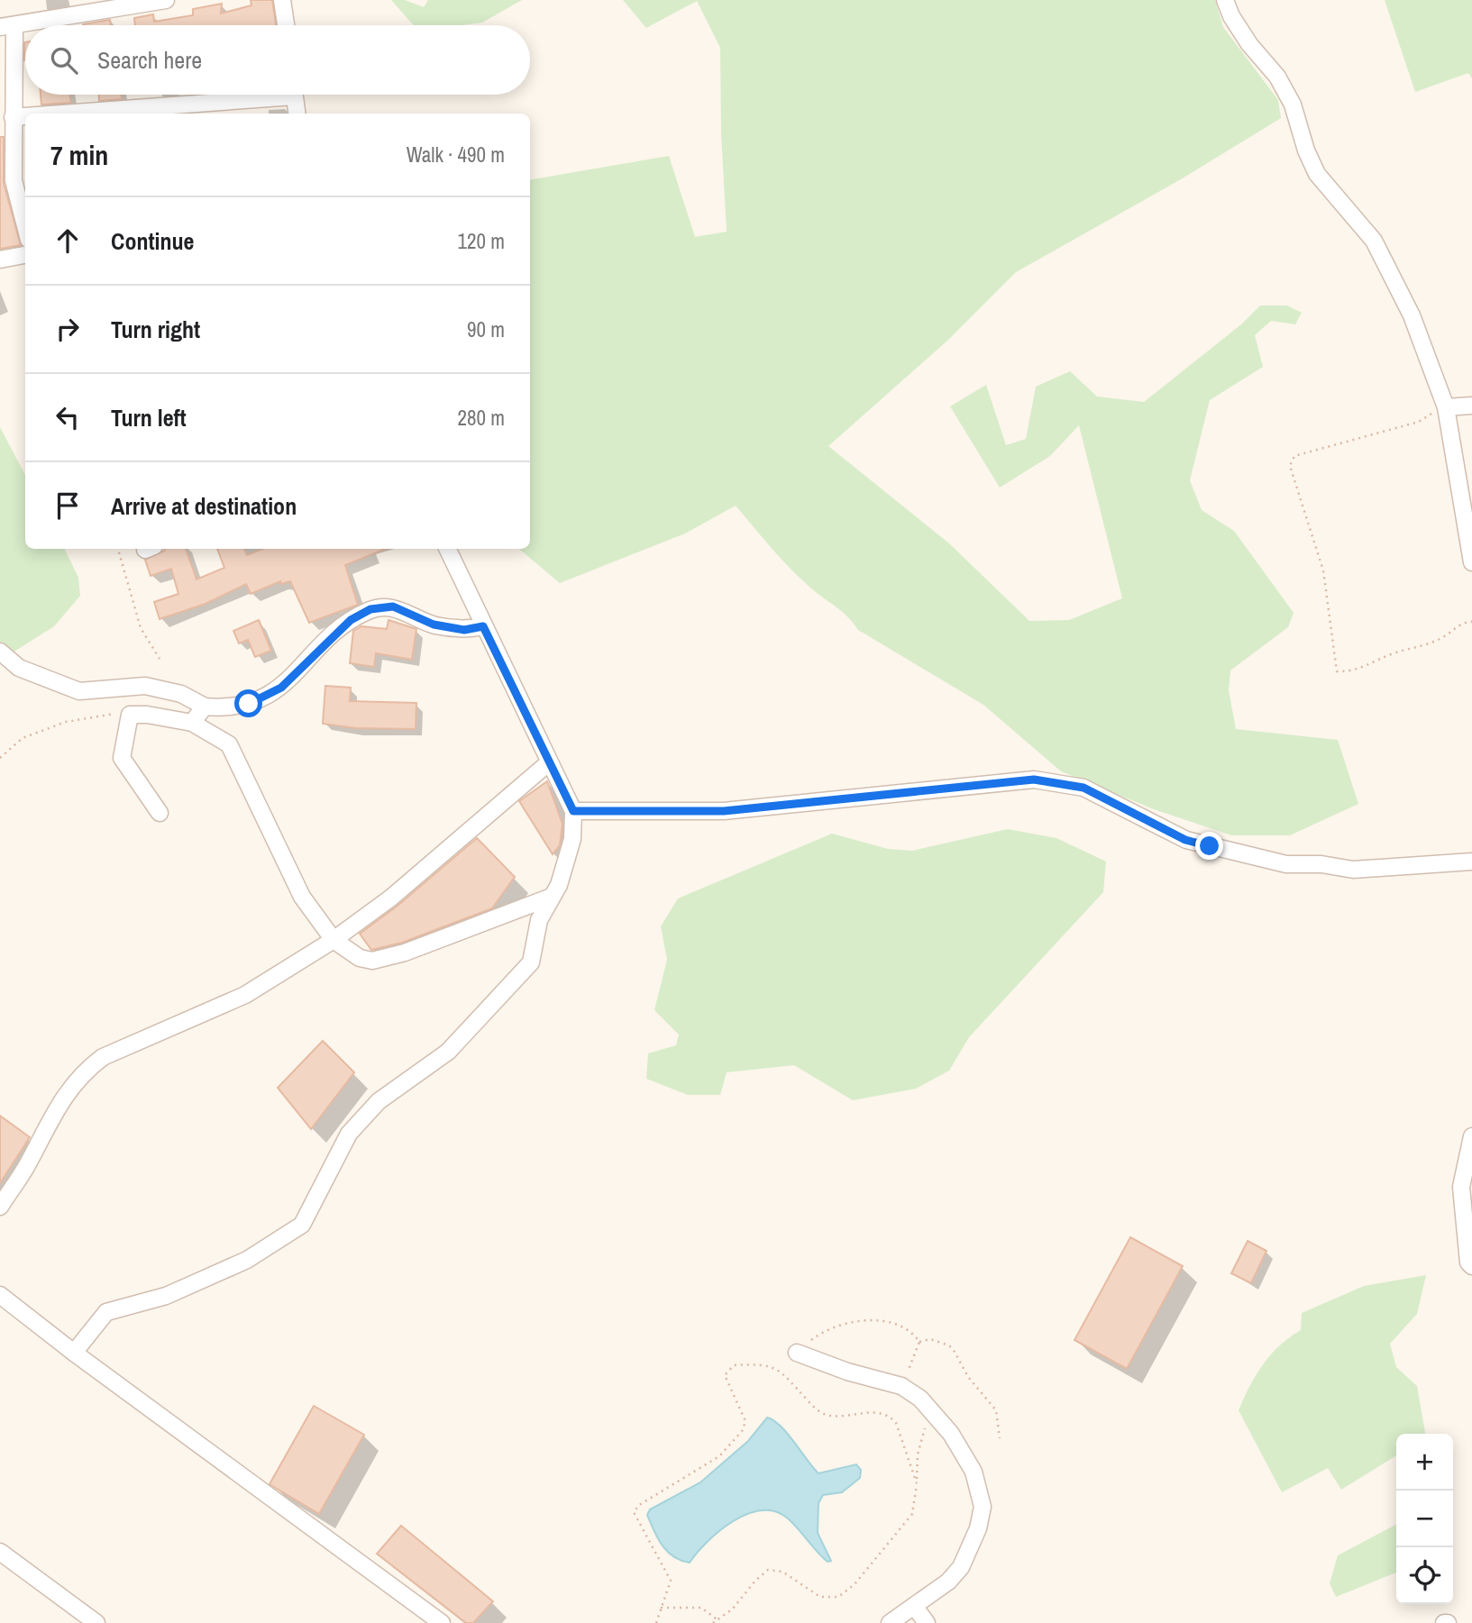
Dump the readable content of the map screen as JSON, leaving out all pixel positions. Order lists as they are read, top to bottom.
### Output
{
  "page": {
    "search": "Search here",
    "heading": ["7 min", "Walk · 490 m"],
    "list": [
      ["Continue", "120 m"],
      ["Turn right", "90 m"],
      ["Turn left", "280 m"],
      "Arrive at destination"
    ],
    "map_buttons": ["+", "−"]
  }
}
